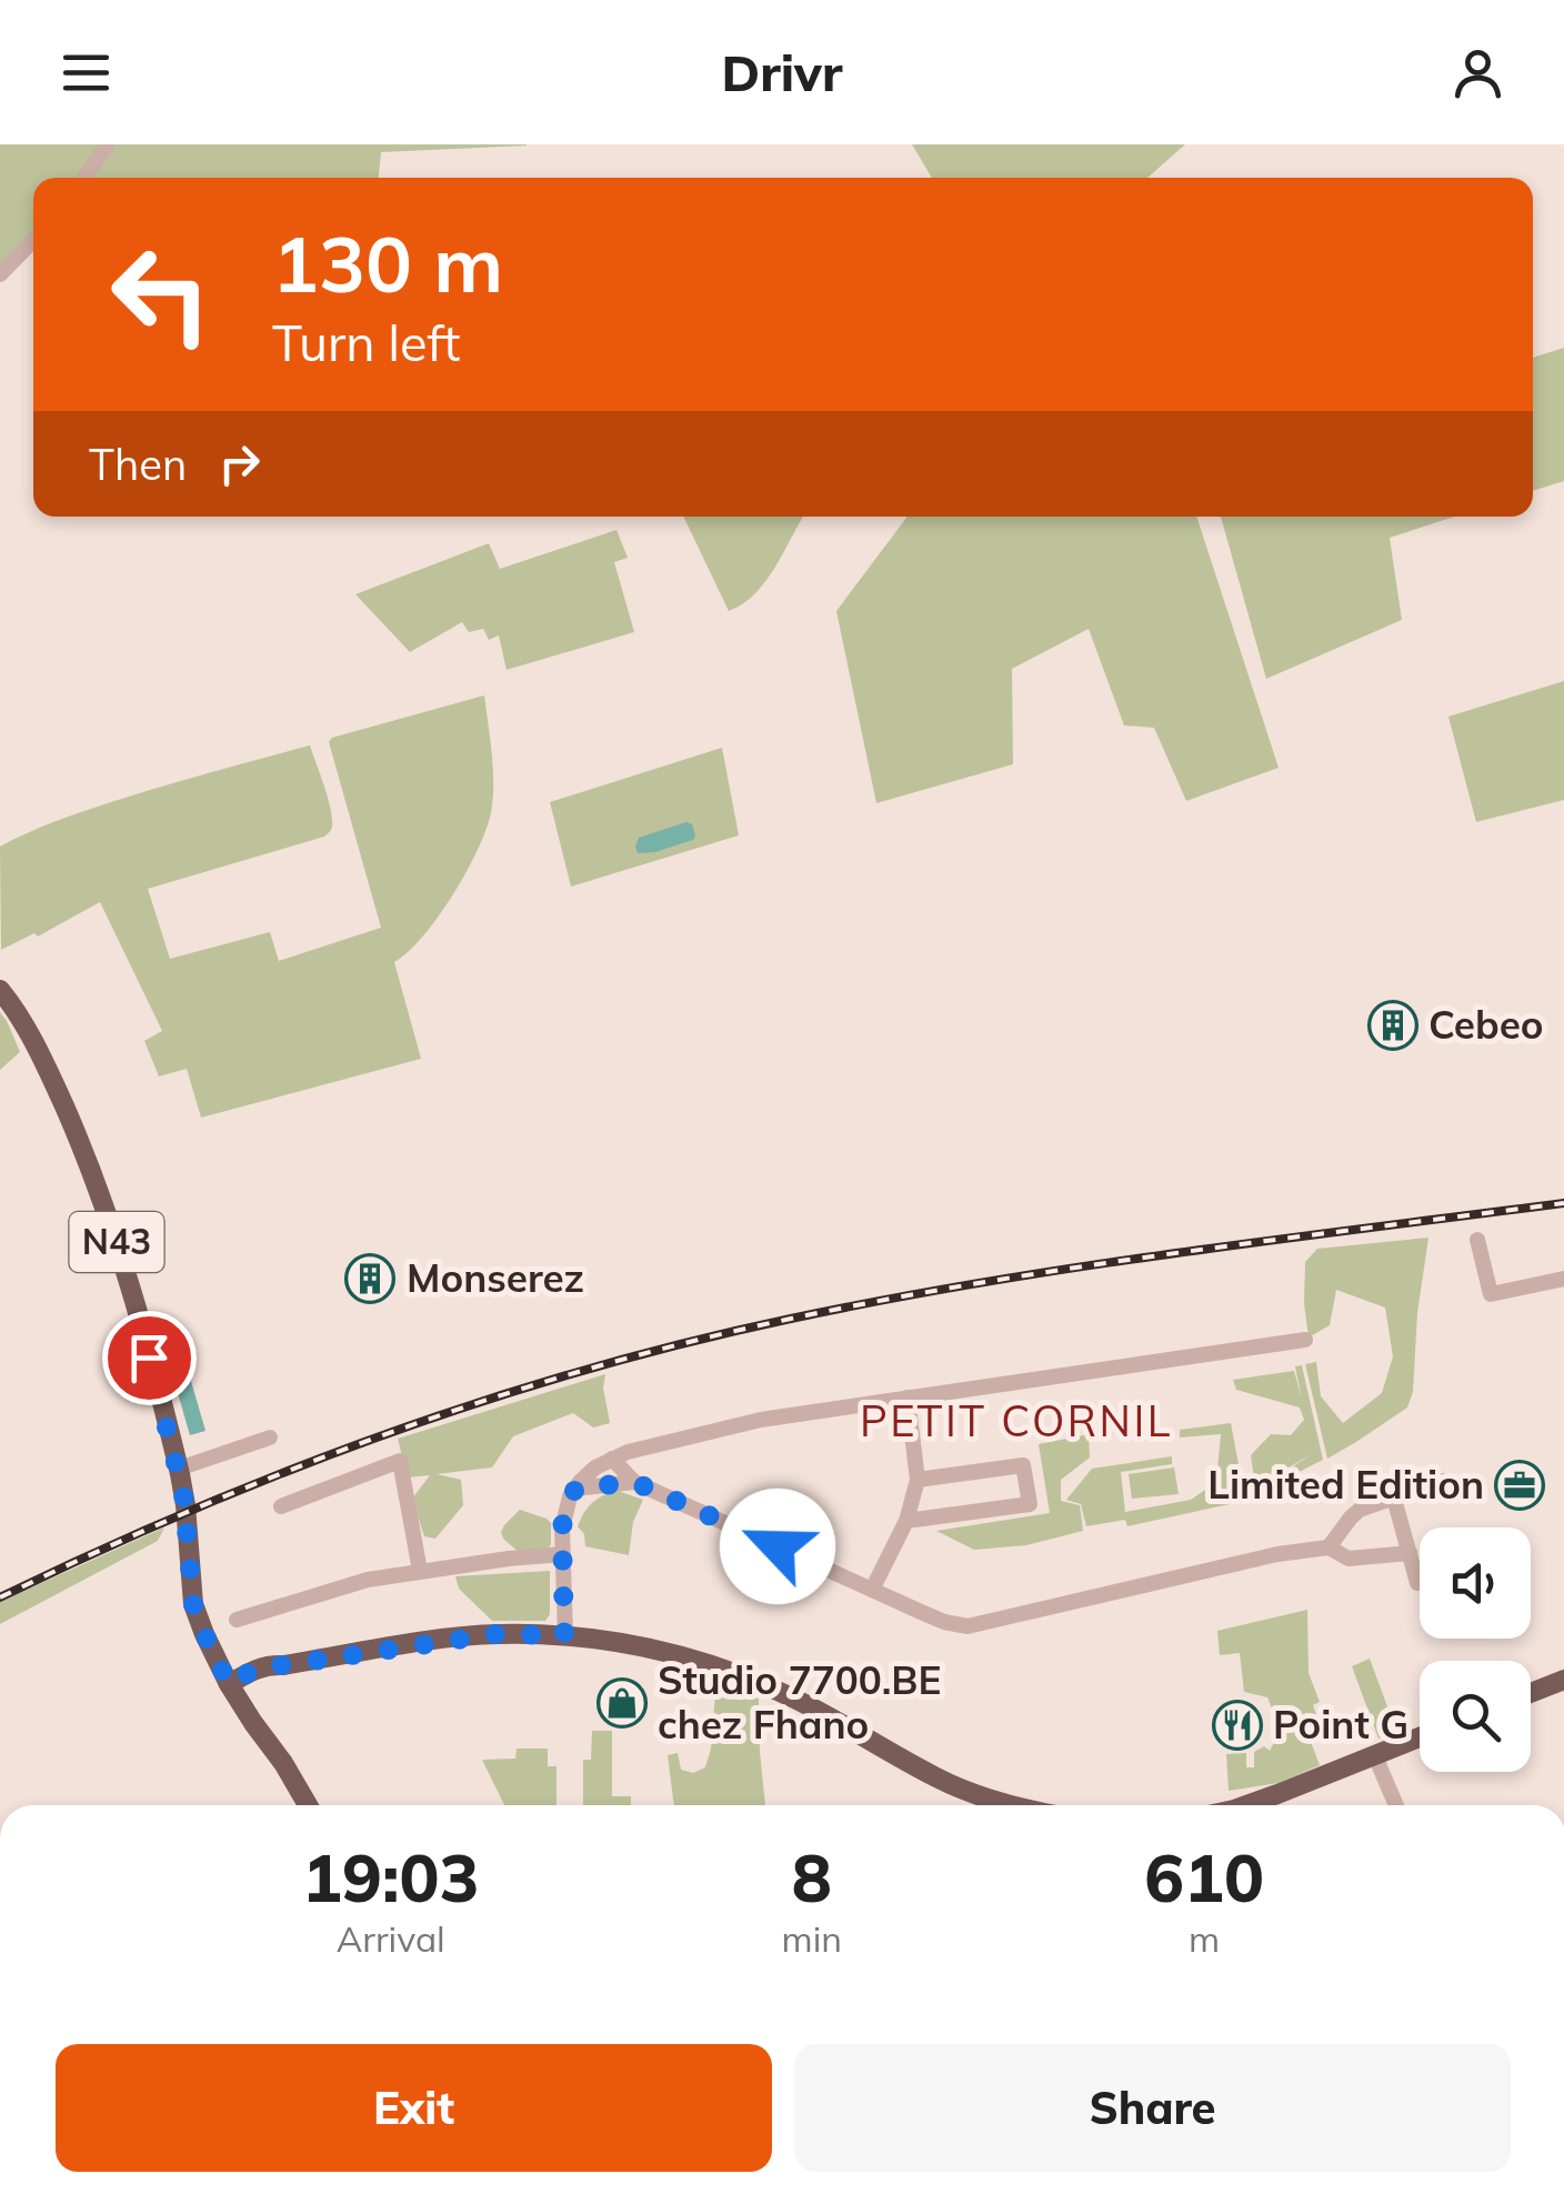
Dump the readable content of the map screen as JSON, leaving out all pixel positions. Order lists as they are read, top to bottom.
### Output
{
  "streets": {
    "main road": ["N43"]
  },
  "districts": ["PETIT CORNIL"],
  "places": {
    "building": ["Cebeo", "Monserez"],
    "office": ["Limited Edition"],
    "shop": ["Studio 7700.BE chez Fhano"],
    "restaurant": ["Point G"]
  },
  "page": {
    "header": "Drivr",
    "turn": ["130 m", "Turn left"],
    "then": "Then",
    "eta": [
      "19:03",
      "Arrival",
      "8",
      "min",
      "610",
      "m"
    ],
    "buttons": ["Exit", "Share"]
  }
}
